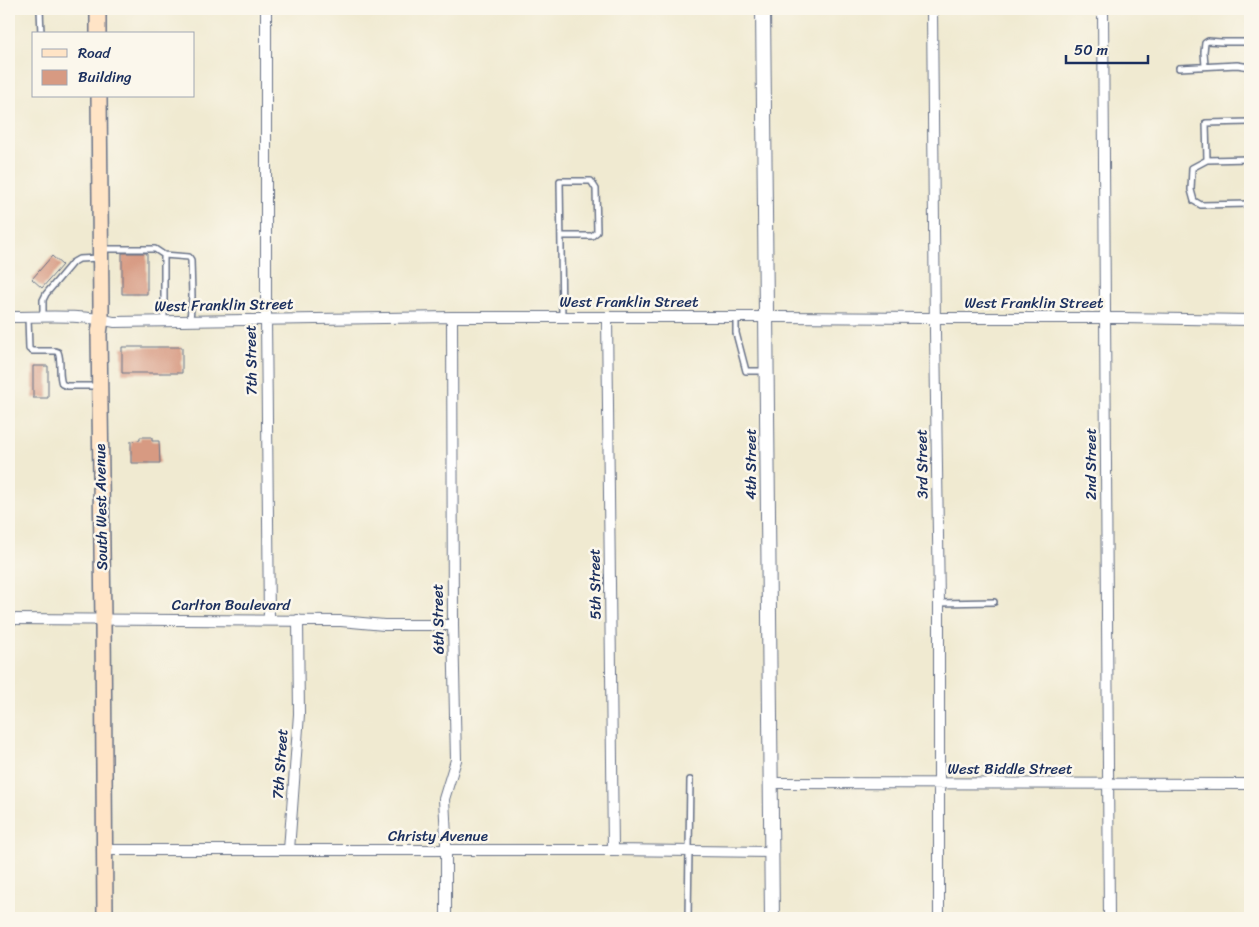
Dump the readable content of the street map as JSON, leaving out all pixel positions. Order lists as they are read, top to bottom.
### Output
{
  "streets": {
    "main road": ["South West Avenue"],
    "street": [
      "West Franklin Street",
      "7th Street",
      "4th Street",
      "3rd Street",
      "2nd Street",
      "5th Street",
      "Carlton Boulevard",
      "6th Street",
      "West Biddle Street",
      "Christy Avenue"
    ]
  },
  "crossings": [
    ["West Franklin Street", "7th Street"],
    ["West Franklin Street", "4th Street"],
    ["West Franklin Street", "3rd Street"],
    ["West Franklin Street", "2nd Street"],
    ["West Franklin Street", "South West Avenue"],
    ["West Franklin Street", "5th Street"],
    ["West Franklin Street", "6th Street"],
    ["7th Street", "Carlton Boulevard"],
    ["7th Street", "Christy Avenue"],
    ["4th Street", "West Biddle Street"],
    ["4th Street", "Christy Avenue"],
    ["3rd Street", "West Biddle Street"],
    ["2nd Street", "West Biddle Street"],
    ["South West Avenue", "Carlton Boulevard"],
    ["South West Avenue", "Christy Avenue"],
    ["5th Street", "Christy Avenue"],
    ["Carlton Boulevard", "6th Street"],
    ["6th Street", "Christy Avenue"]
  ],
  "legend": ["Road", "Building"],
  "scale_bar": "50 m"
}
